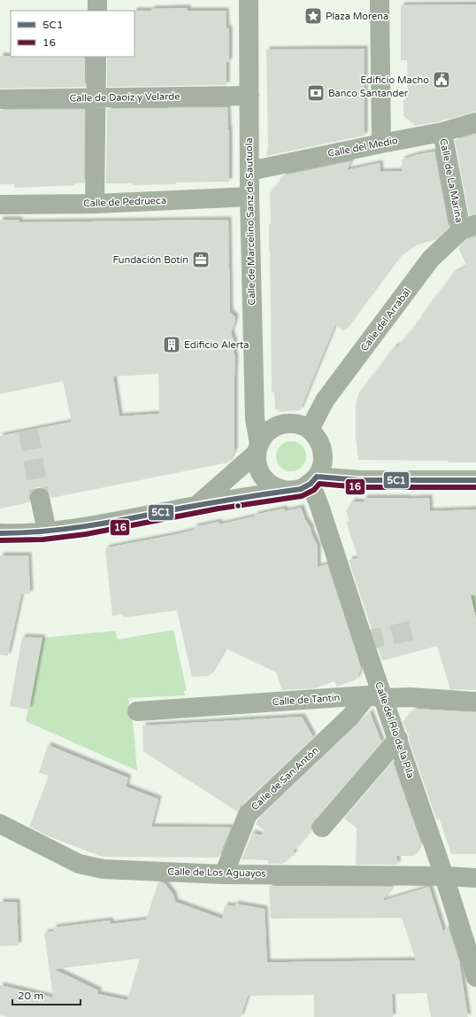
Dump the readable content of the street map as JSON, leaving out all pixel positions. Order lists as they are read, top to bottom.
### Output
{
  "streets": {
    "street": [
      "Calle de Daoíz y Velarde",
      "Calle del Medio",
      "Calle de La Marina",
      "Calle de Pedrueca",
      "Calle de Marcelino Sanz de Sautuola",
      "Calle del Arrabal",
      "Calle de Tantín",
      "Calle del Río de la Pila",
      "Calle de San Antón",
      "Calle de Los Aguayos"
    ]
  },
  "crossings": [
    ["Calle de Daoíz y Velarde", "Calle de Marcelino Sanz de Sautuola"],
    ["Calle del Medio", "Calle de La Marina"],
    ["Calle del Medio", "Calle de Marcelino Sanz de Sautuola"],
    ["Calle de La Marina", "Calle del Arrabal"],
    ["Calle de Pedrueca", "Calle de Marcelino Sanz de Sautuola"],
    ["Calle de Marcelino Sanz de Sautuola", "Calle del Arrabal"],
    ["Calle de Marcelino Sanz de Sautuola", "Calle del Río de la Pila"],
    ["Calle del Arrabal", "Calle del Río de la Pila"],
    ["Calle de Tantín", "Calle del Río de la Pila"],
    ["Calle de Tantín", "Calle de San Antón"],
    ["Calle del Río de la Pila", "Calle de San Antón"],
    ["Calle del Río de la Pila", "Calle de Los Aguayos"],
    ["Calle de San Antón", "Calle de Los Aguayos"]
  ],
  "places": {
    "place": ["Plaza Morena"],
    "public building": ["Edificio Macho"],
    "bank": ["Banco Santander"],
    "office": ["Fundación Botín"],
    "building": ["Edificio Alerta"]
  },
  "lines": ["transit line 5C1", "transit line 16"],
  "legend": ["5C1", "16"],
  "scale_bar": "20 m"
}
